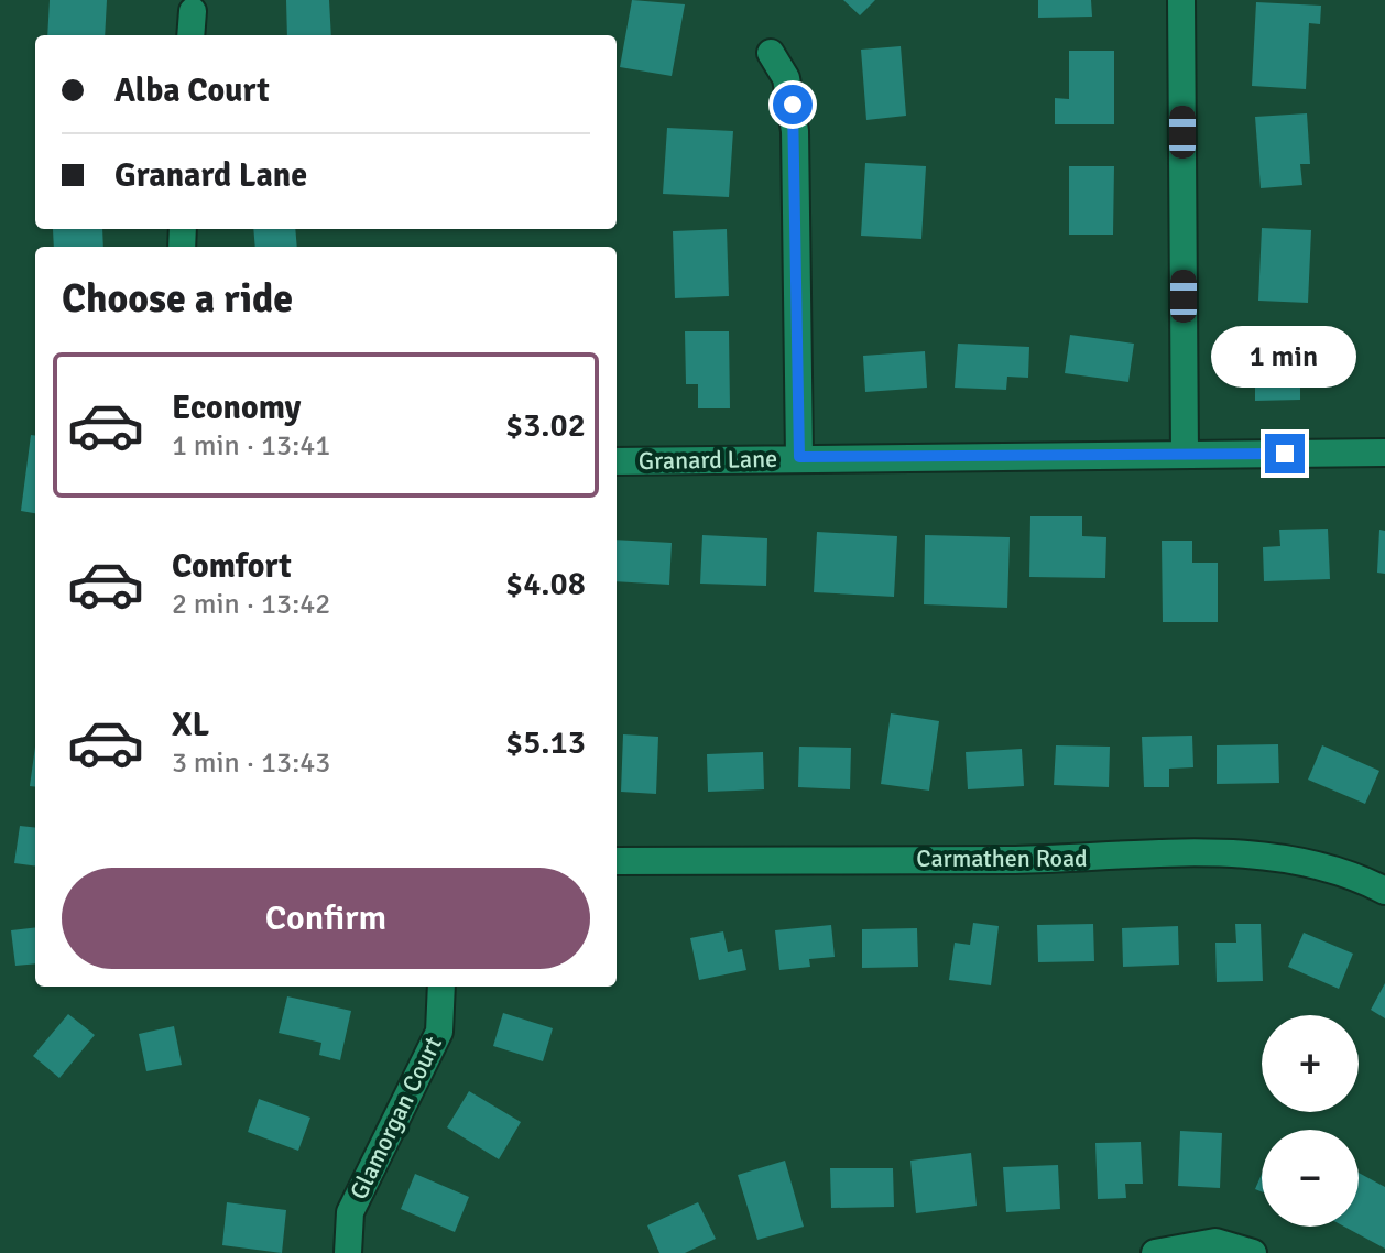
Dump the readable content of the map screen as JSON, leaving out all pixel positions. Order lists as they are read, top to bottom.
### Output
{
  "streets": {
    "street": ["Granard Lane", "Carmathen Road", "Glamorgan Court"]
  },
  "page": {
    "banner": ["Alba Court", "Granard Lane"],
    "heading": "Choose a ride",
    "bubble": "1 min",
    "list": [
      {
        "name": "Economy",
        "note": "1 min · 13:41",
        "value": "$3.02"
      },
      {
        "name": "Comfort",
        "note": "2 min · 13:42",
        "value": "$4.08"
      },
      {
        "name": "XL",
        "note": "3 min · 13:43",
        "value": "$5.13"
      }
    ],
    "buttons": "Confirm",
    "map_buttons": ["+", "−"]
  }
}
